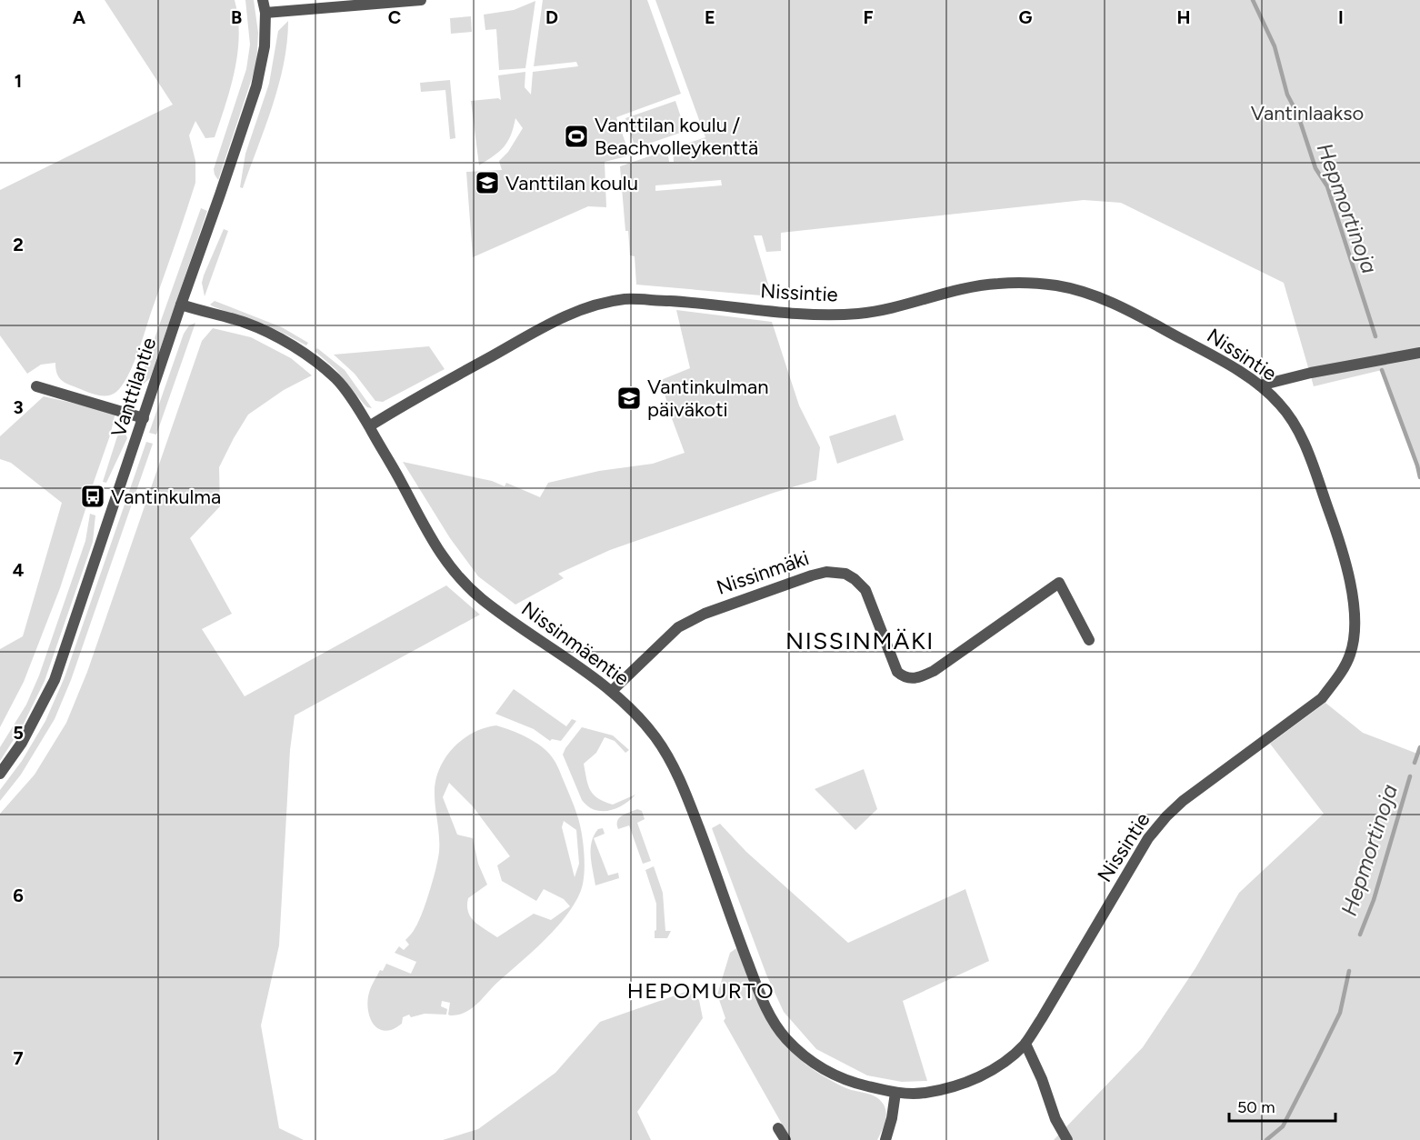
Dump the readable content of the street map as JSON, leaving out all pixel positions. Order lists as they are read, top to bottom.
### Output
{
  "streets": {
    "street": [
      "Nissintie",
      "Vanttilantie",
      "Nissinmäki",
      "Nissinmäentie"
    ]
  },
  "crossings": [
    ["Nissintie", "Nissinmäentie"],
    ["Vanttilantie", "Nissinmäentie"],
    ["Nissinmäki", "Nissinmäentie"]
  ],
  "districts": ["NISSINMÄKI", "HEPOMURTO"],
  "water": ["Hepmortinoja"],
  "parks": ["Vantinlaakso"],
  "places": {
    "sports": ["Vanttilan koulu / Beachvolleykenttä"],
    "school or university": ["Vanttilan koulu", "Vantinkulman päiväkoti"],
    "bus stop": ["Vantinkulma"]
  },
  "scale_bar": "50 m",
  "grid": {
    "columns": [
      "A",
      "B",
      "C",
      "D",
      "E",
      "F",
      "G",
      "H",
      "I"
    ],
    "rows": [
      "1",
      "2",
      "3",
      "4",
      "5",
      "6",
      "7"
    ]
  }
}
